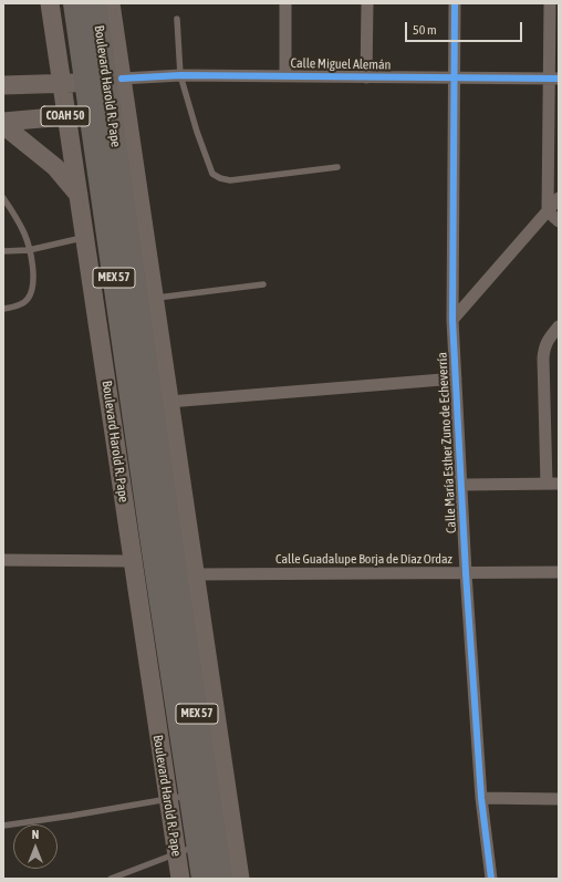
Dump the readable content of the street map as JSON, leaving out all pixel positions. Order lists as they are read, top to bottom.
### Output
{
  "streets": {
    "highway": ["Boulevard Harold R. Pape", "MEX 57"],
    "main road": ["COAH 50"],
    "street": ["Calle Miguel Alemán", "Calle María Esther Zuno de Echeverría", "Calle Guadalupe Borja de Díaz Ordaz"]
  },
  "crossings": [
    ["Calle Miguel Alemán", "Boulevard Harold R. Pape"],
    ["Calle Miguel Alemán", "Calle María Esther Zuno de Echeverría"],
    ["Boulevard Harold R. Pape", "COAH 50"],
    ["Boulevard Harold R. Pape", "Calle Guadalupe Borja de Díaz Ordaz"],
    ["Calle María Esther Zuno de Echeverría", "Calle Guadalupe Borja de Díaz Ordaz"]
  ],
  "scale_bar": "50 m",
  "north": "top"
}
